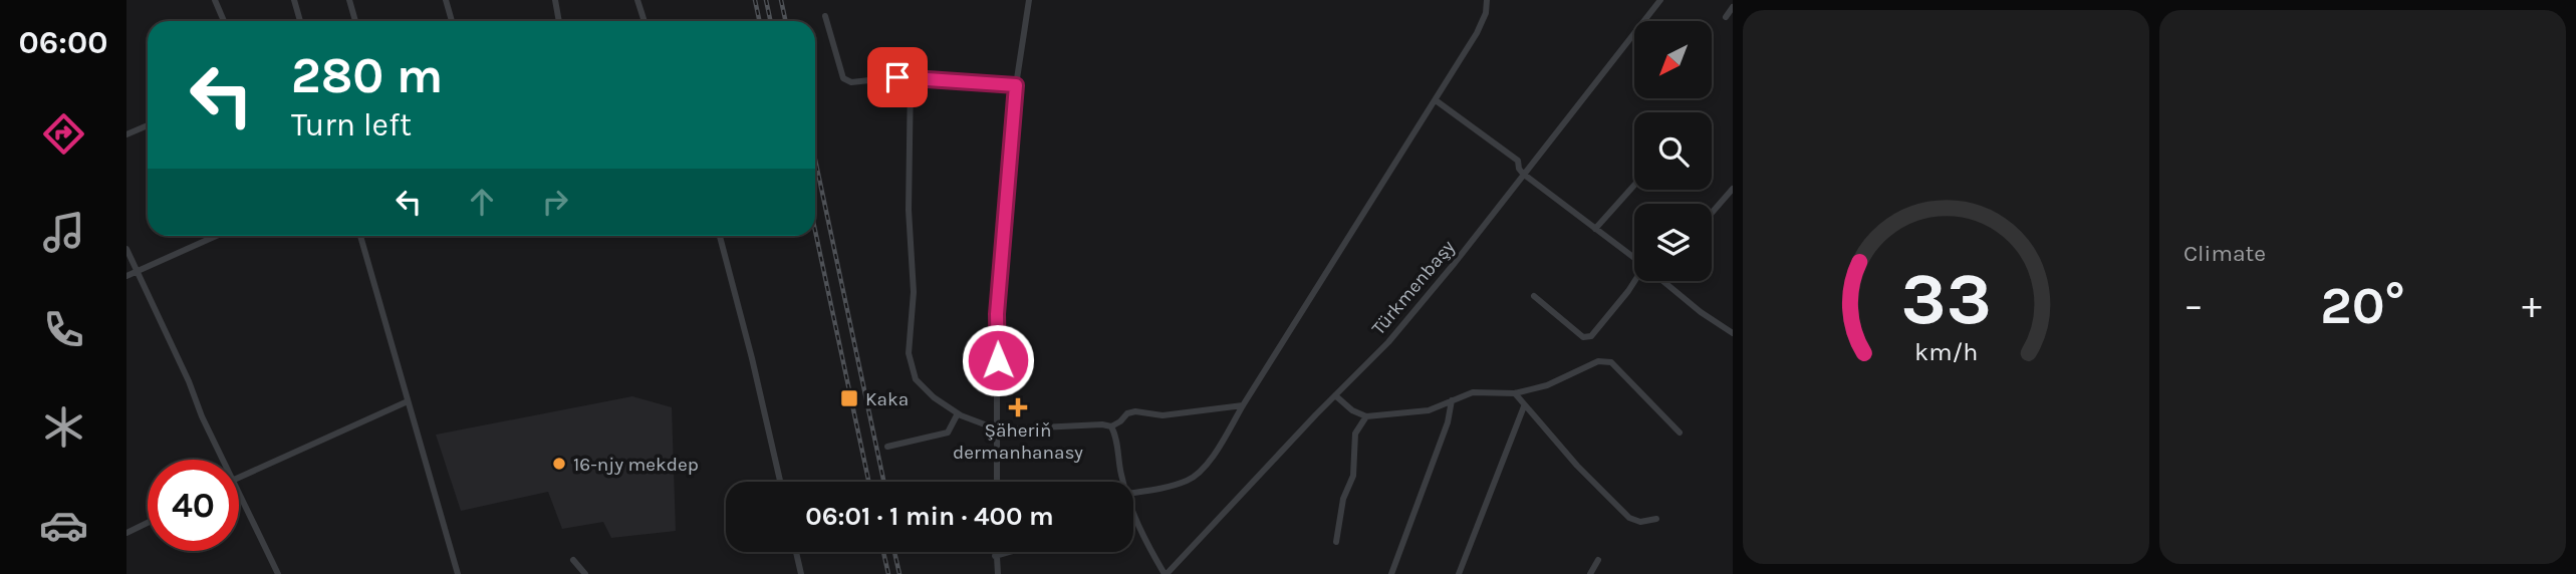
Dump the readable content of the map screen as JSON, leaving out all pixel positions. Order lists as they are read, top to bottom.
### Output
{
  "streets": {
    "street": ["Türkmenbaşy"]
  },
  "places": {
    "transit": ["Kaka"],
    "health": ["Şäheriň dermanhanasy"],
    "other": ["16-njy mekdep"]
  },
  "north": "bottom left",
  "page": {
    "tabs": "06:00",
    "tile": "Climate",
    "turn": ["280 m", "Turn left"],
    "heat": ["−", "20°", "+"],
    "limit": "40",
    "trip": "06:01 · 1 min · 400 m",
    "gauge": ["33", "km/h"]
  }
}
